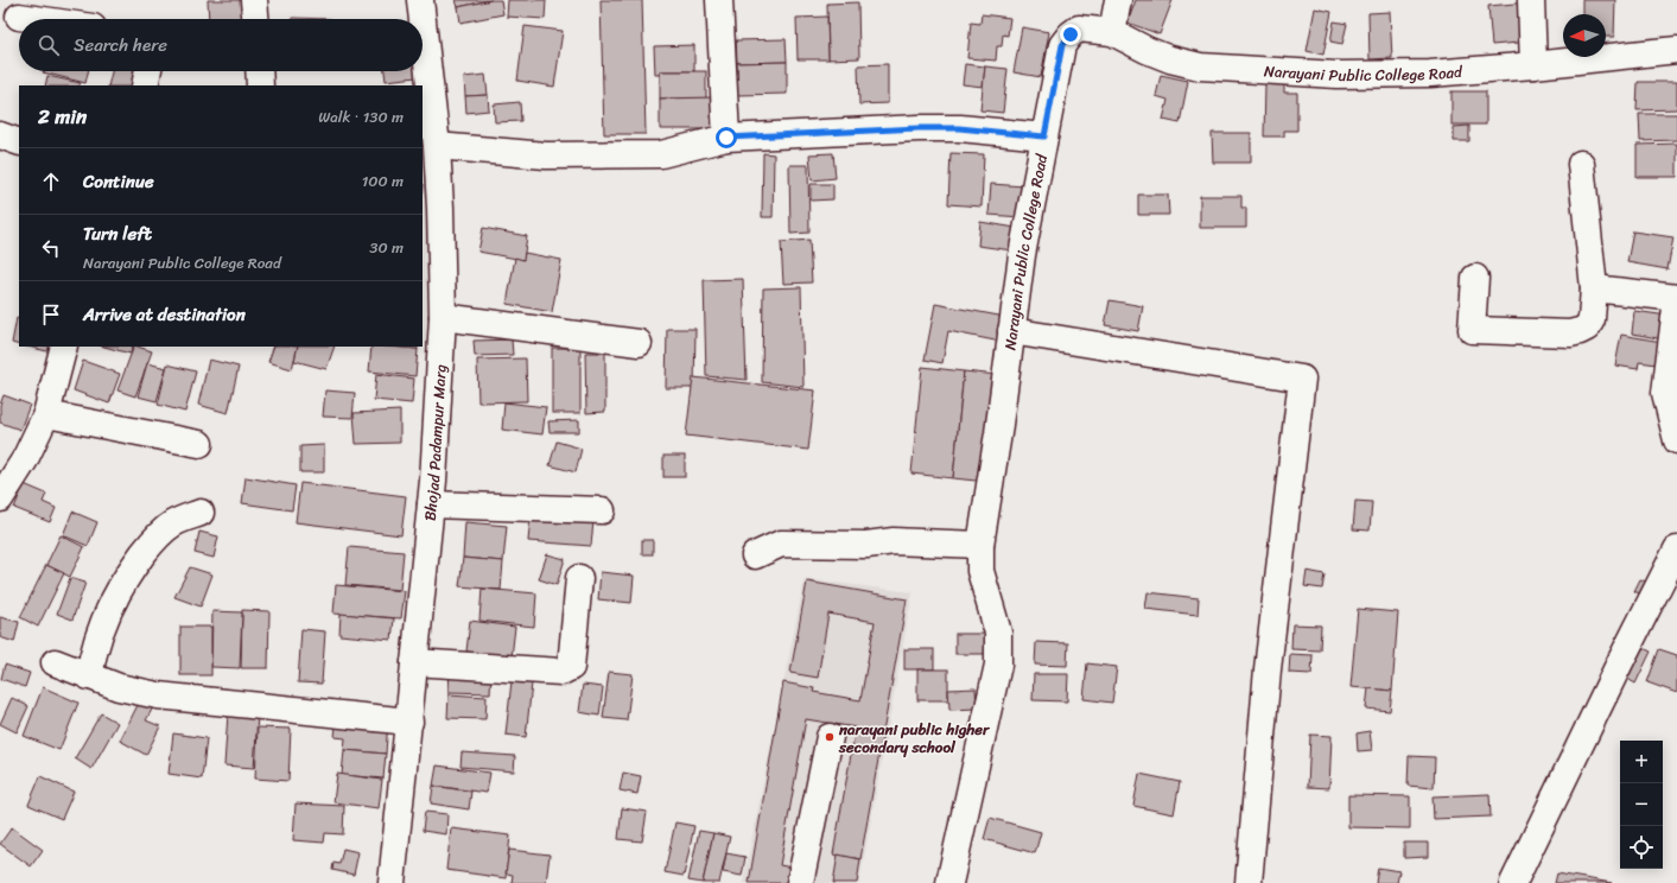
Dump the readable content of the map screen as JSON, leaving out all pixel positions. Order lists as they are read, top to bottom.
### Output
{
  "streets": {
    "street": ["Narayani Public College Road", "Bhojad Padampur Marg"]
  },
  "places": ["narayani public higher secondary school"],
  "north": "left",
  "page": {
    "search": "Search here",
    "heading": ["2 min", "Walk · 130 m"],
    "list": [
      ["Continue", "100 m"],
      ["Turn left", "Narayani Public College Road", "30 m"],
      "Arrive at destination"
    ],
    "map_buttons": ["+", "−"]
  }
}
